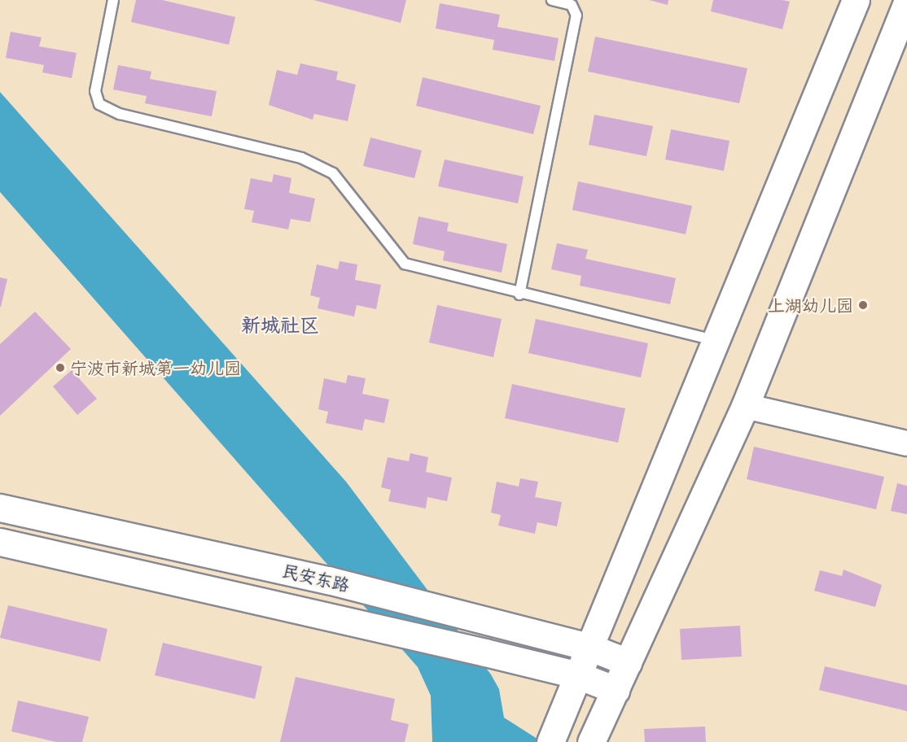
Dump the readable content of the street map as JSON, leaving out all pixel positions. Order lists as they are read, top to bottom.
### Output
{
  "streets": {
    "main road": ["民安东路"]
  },
  "districts": ["新城社区"],
  "places": ["上湖幼儿园", "宁波市新城第一幼儿园"]
}
